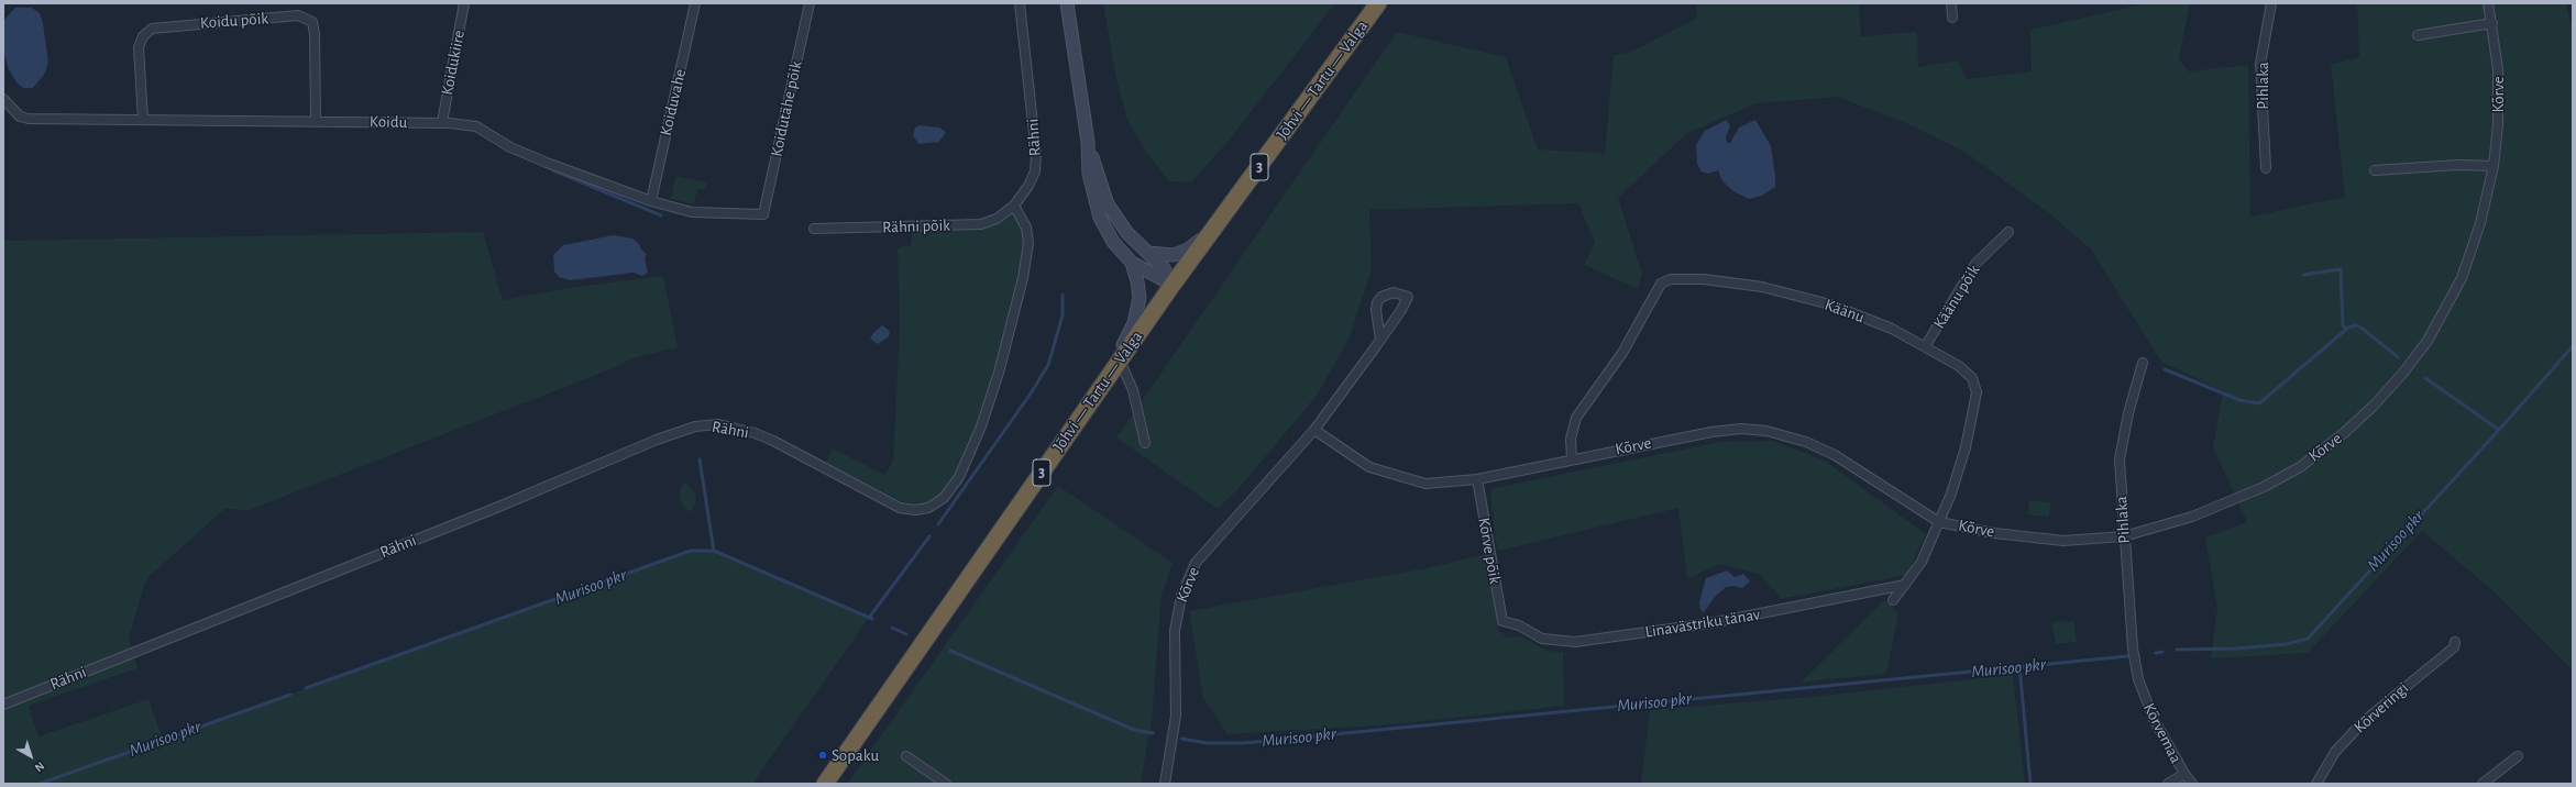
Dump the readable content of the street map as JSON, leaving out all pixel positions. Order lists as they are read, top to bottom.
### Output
{
  "streets": {
    "highway": ["Jõhvi — Tartu — Valga", "3"],
    "street": [
      "Koidu põik",
      "Koidukiire",
      "Pihlaka",
      "Kõrve",
      "Koiduvahe",
      "Koidutähe põik",
      "Koidu",
      "Rähni",
      "Rähni põik",
      "Käänu põik",
      "Käänu",
      "Kõrve põik",
      "Linavästriku tänav",
      "Kõrveringi",
      "Kõrvemaa"
    ]
  },
  "crossings": [
    ["Koidu põik", "Koidu"],
    ["Koidukiire", "Koidu"],
    ["Pihlaka", "Kõrve"],
    ["Pihlaka", "Kõrvemaa"],
    ["Kõrve", "Käänu"],
    ["Kõrve", "Kõrve põik"],
    ["Koiduvahe", "Koidu"],
    ["Koidutähe põik", "Koidu"],
    ["Rähni", "Rähni põik"],
    ["Käänu põik", "Käänu"],
    ["Käänu", "Linavästriku tänav"],
    ["Kõrve põik", "Linavästriku tänav"]
  ],
  "water": ["Murisoo pkr"],
  "places": ["Sopaku"],
  "north": "bottom right"
}
